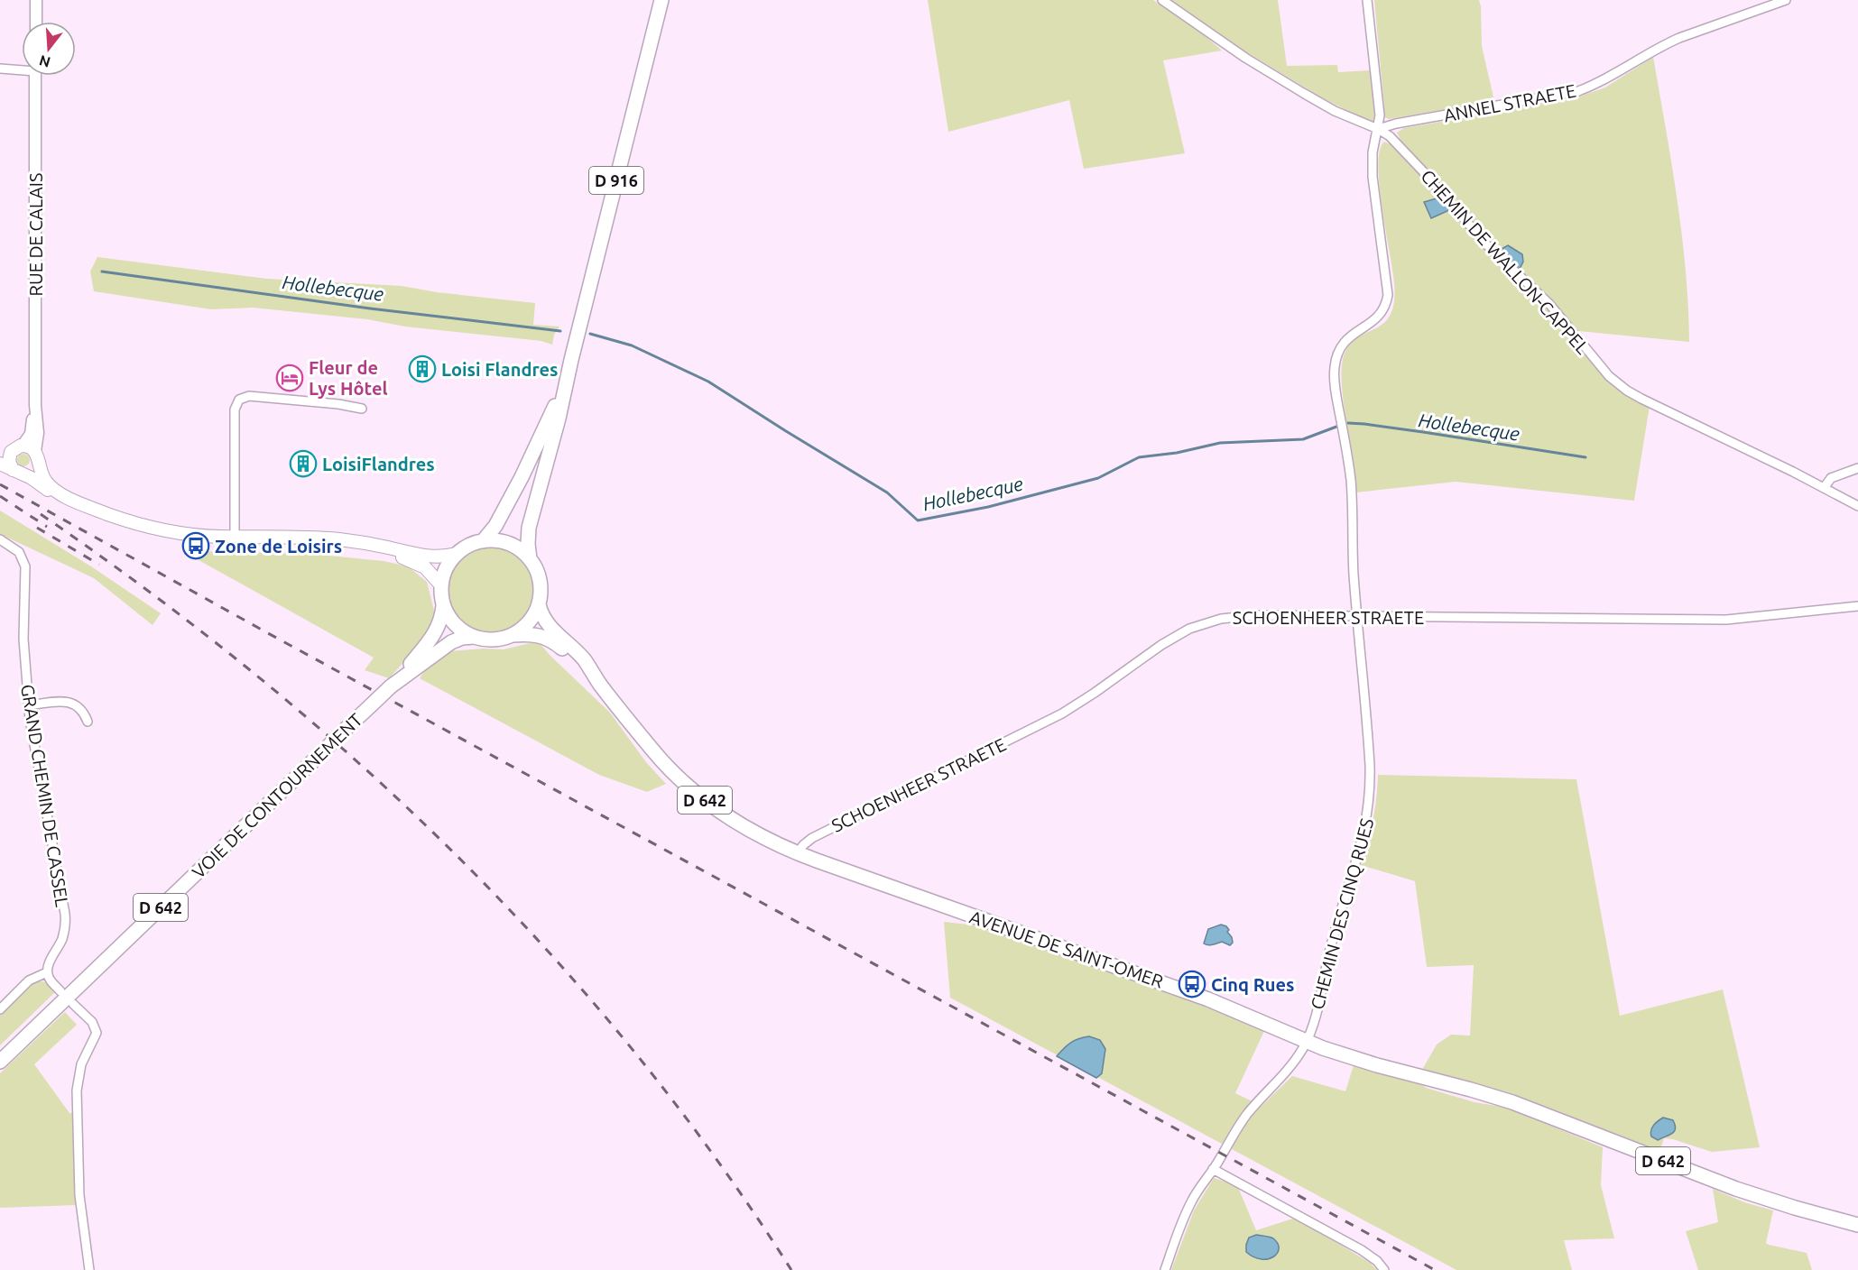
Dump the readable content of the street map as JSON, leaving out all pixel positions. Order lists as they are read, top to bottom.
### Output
{
  "streets": {
    "main road": [
      "D 916",
      "VOIE DE CONTOURNEMENT",
      "D 642",
      "AVENUE DE SAINT-OMER"
    ],
    "street": [
      "ANNEL STRAETE",
      "RUE DE CALAIS",
      "CHEMIN DE WALLON-CAPPEL",
      "SCHOENHEER STRAETE",
      "GRAND CHEMIN DE CASSEL",
      "CHEMIN DES CINQ RUES"
    ]
  },
  "crossings": [
    ["ANNEL STRAETE", "CHEMIN DE WALLON-CAPPEL"],
    ["ANNEL STRAETE", "CHEMIN DES CINQ RUES"],
    ["D 916", "VOIE DE CONTOURNEMENT"],
    ["D 916", "AVENUE DE SAINT-OMER"],
    ["CHEMIN DE WALLON-CAPPEL", "CHEMIN DES CINQ RUES"],
    ["SCHOENHEER STRAETE", "CHEMIN DES CINQ RUES"],
    ["SCHOENHEER STRAETE", "AVENUE DE SAINT-OMER"],
    ["VOIE DE CONTOURNEMENT", "AVENUE DE SAINT-OMER"],
    ["CHEMIN DES CINQ RUES", "AVENUE DE SAINT-OMER"]
  ],
  "water": ["Hollebecque"],
  "places": {
    "building": ["Loisi Flandres", "LoisiFlandres"],
    "hotel": ["Fleur de Lys Hôtel"],
    "bus stop": ["Zone de Loisirs", "Cinq Rues"]
  },
  "north": "bottom"
}
